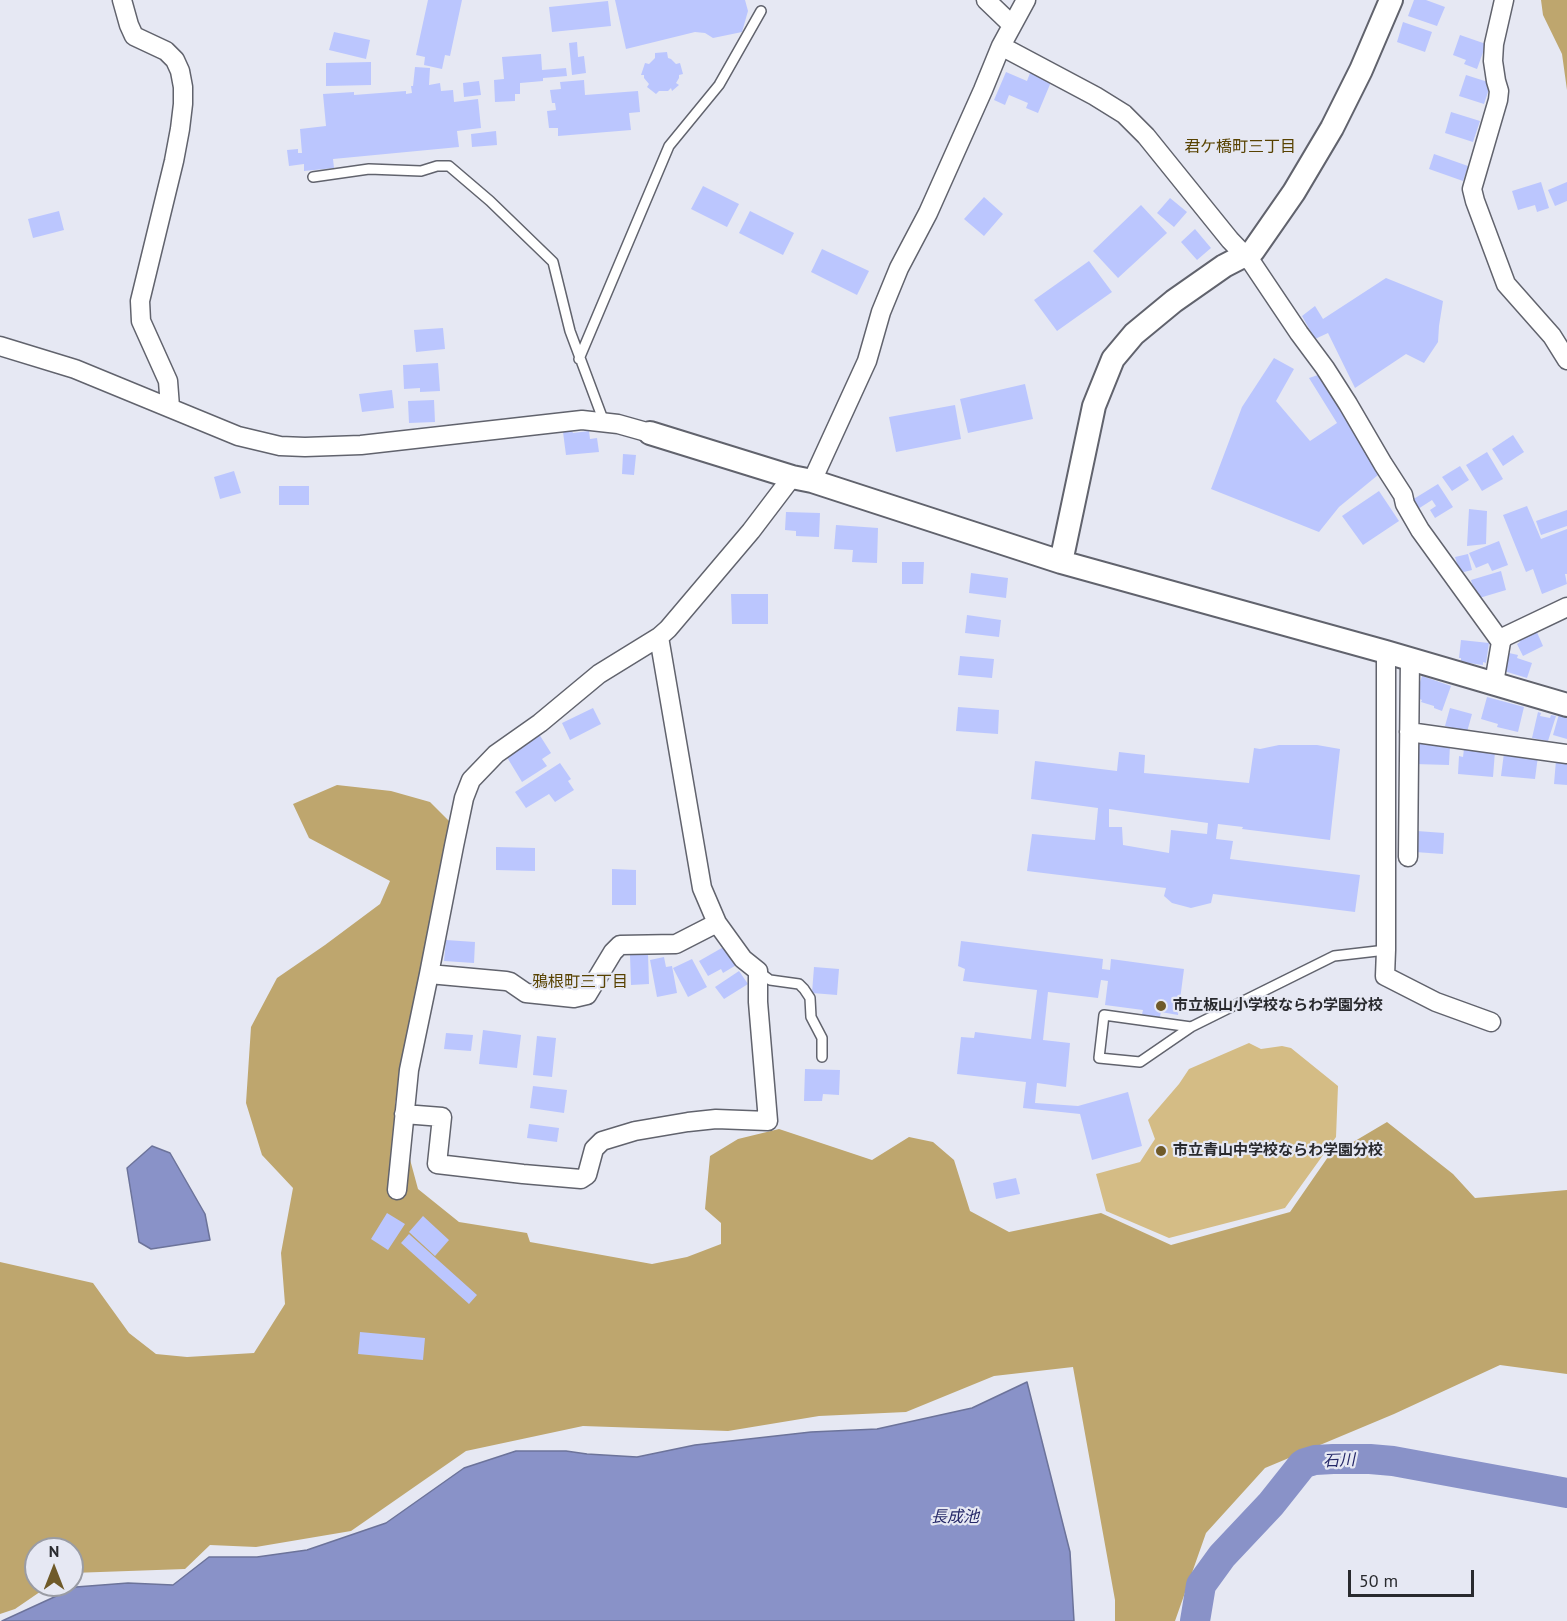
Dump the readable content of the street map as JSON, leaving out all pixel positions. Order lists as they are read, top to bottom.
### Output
{
  "districts": ["君ケ橋町三丁目", "鴉根町三丁目"],
  "water": ["石川", "長成池"],
  "places": ["市立板山小学校ならわ学園分校", "市立青山中学校ならわ学園分校"],
  "scale_bar": "50 m",
  "north": "top"
}
